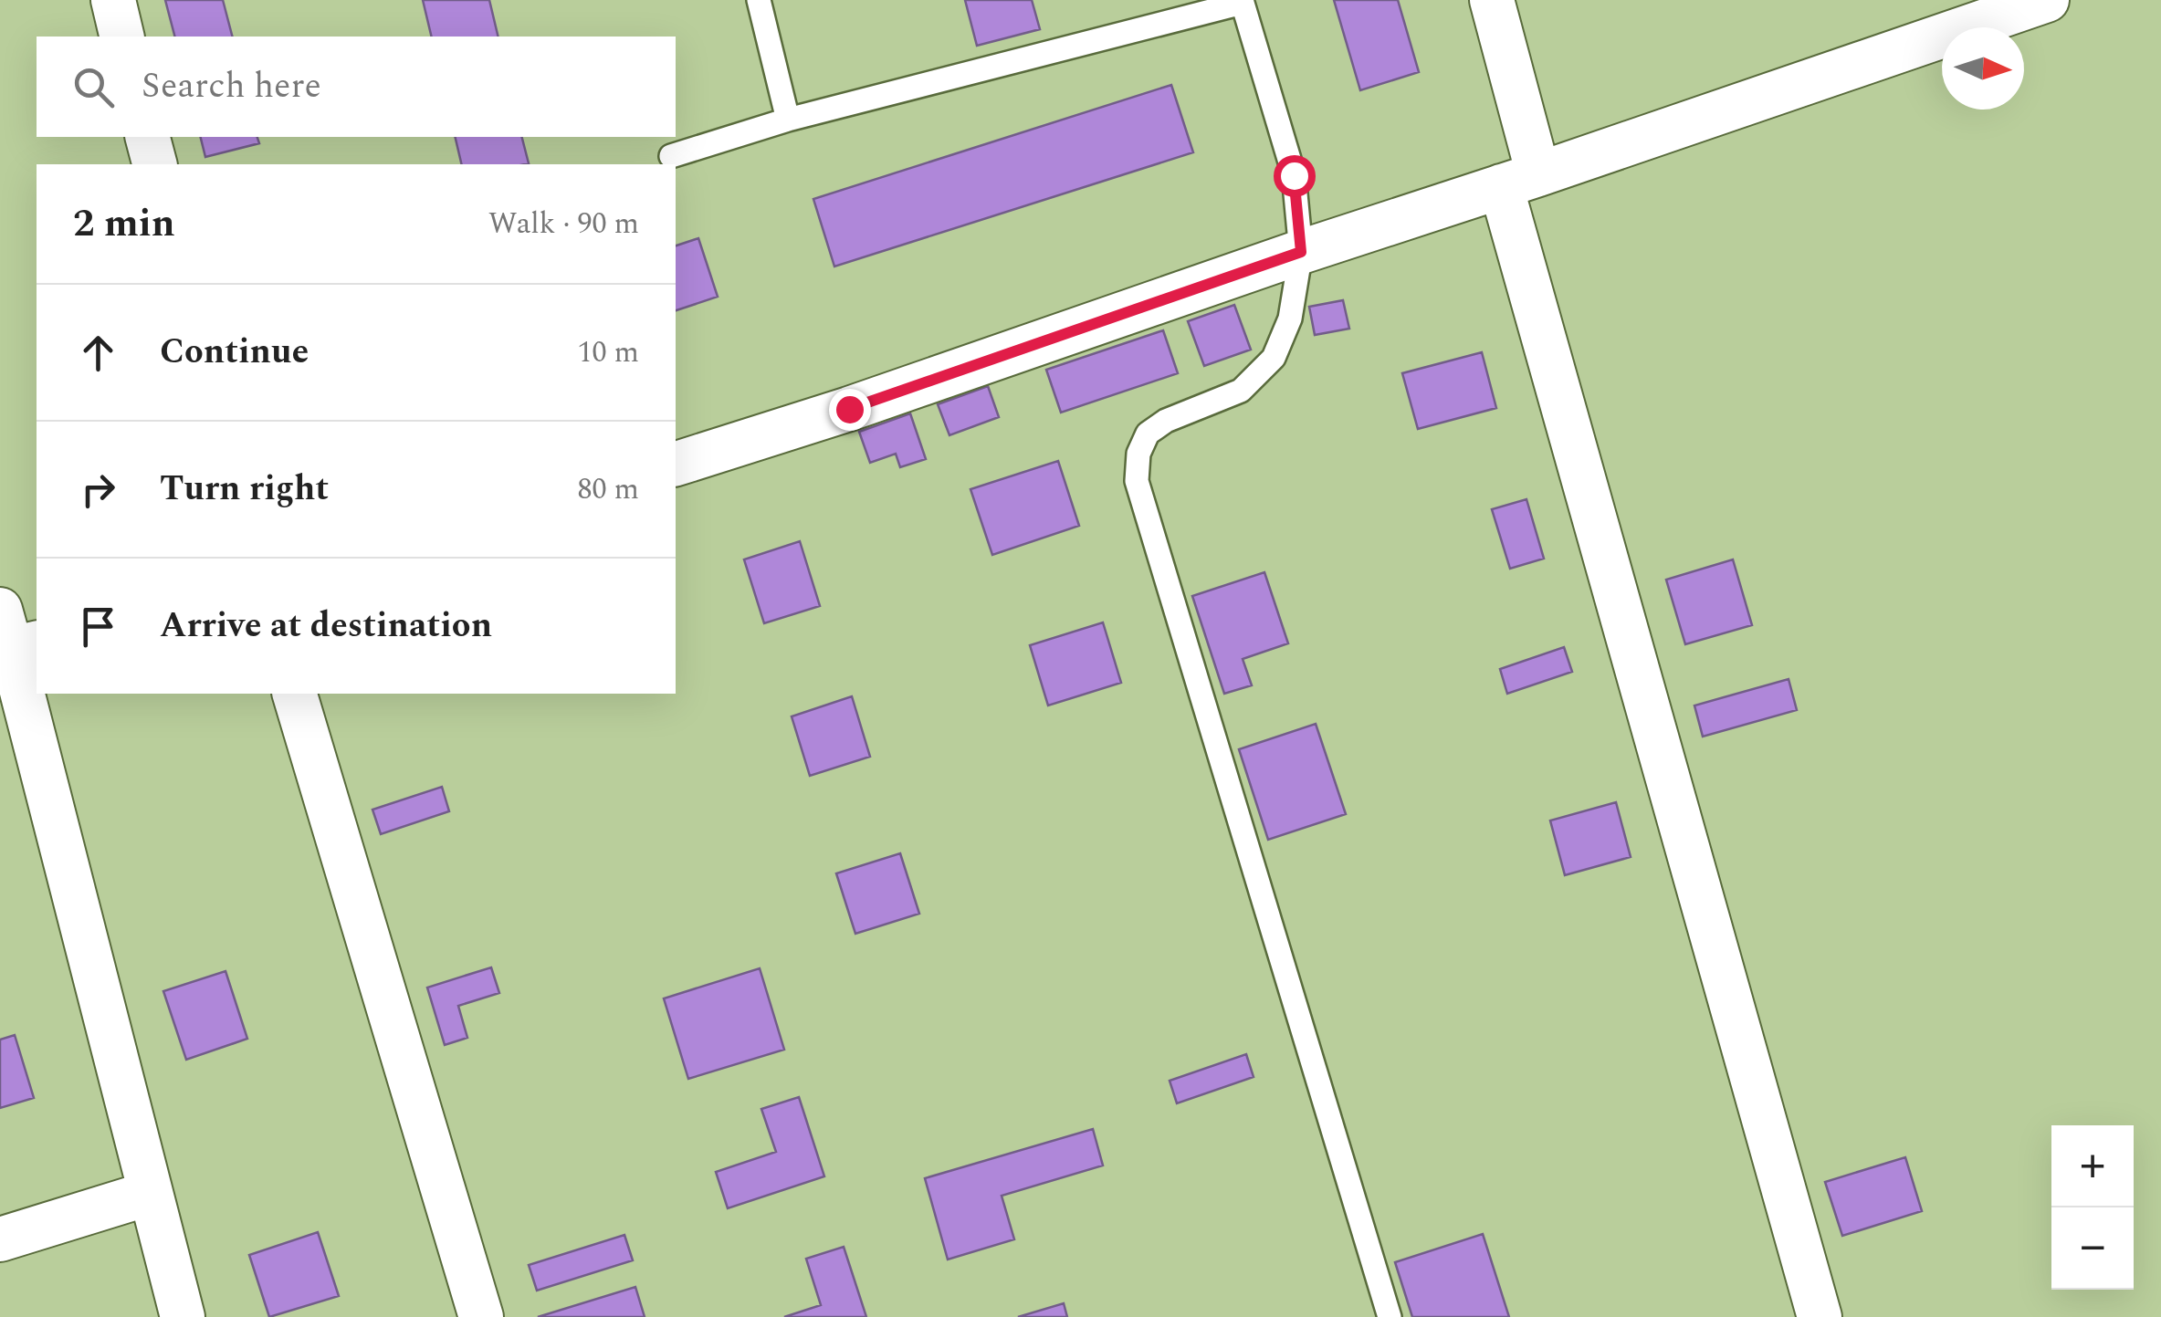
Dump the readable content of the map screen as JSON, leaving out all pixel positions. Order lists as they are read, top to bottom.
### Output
{
  "north": "right",
  "page": {
    "search": "Search here",
    "heading": ["2 min", "Walk · 90 m"],
    "list": [
      ["Continue", "10 m"],
      ["Turn right", "80 m"],
      "Arrive at destination"
    ],
    "map_buttons": ["+", "−"]
  }
}
